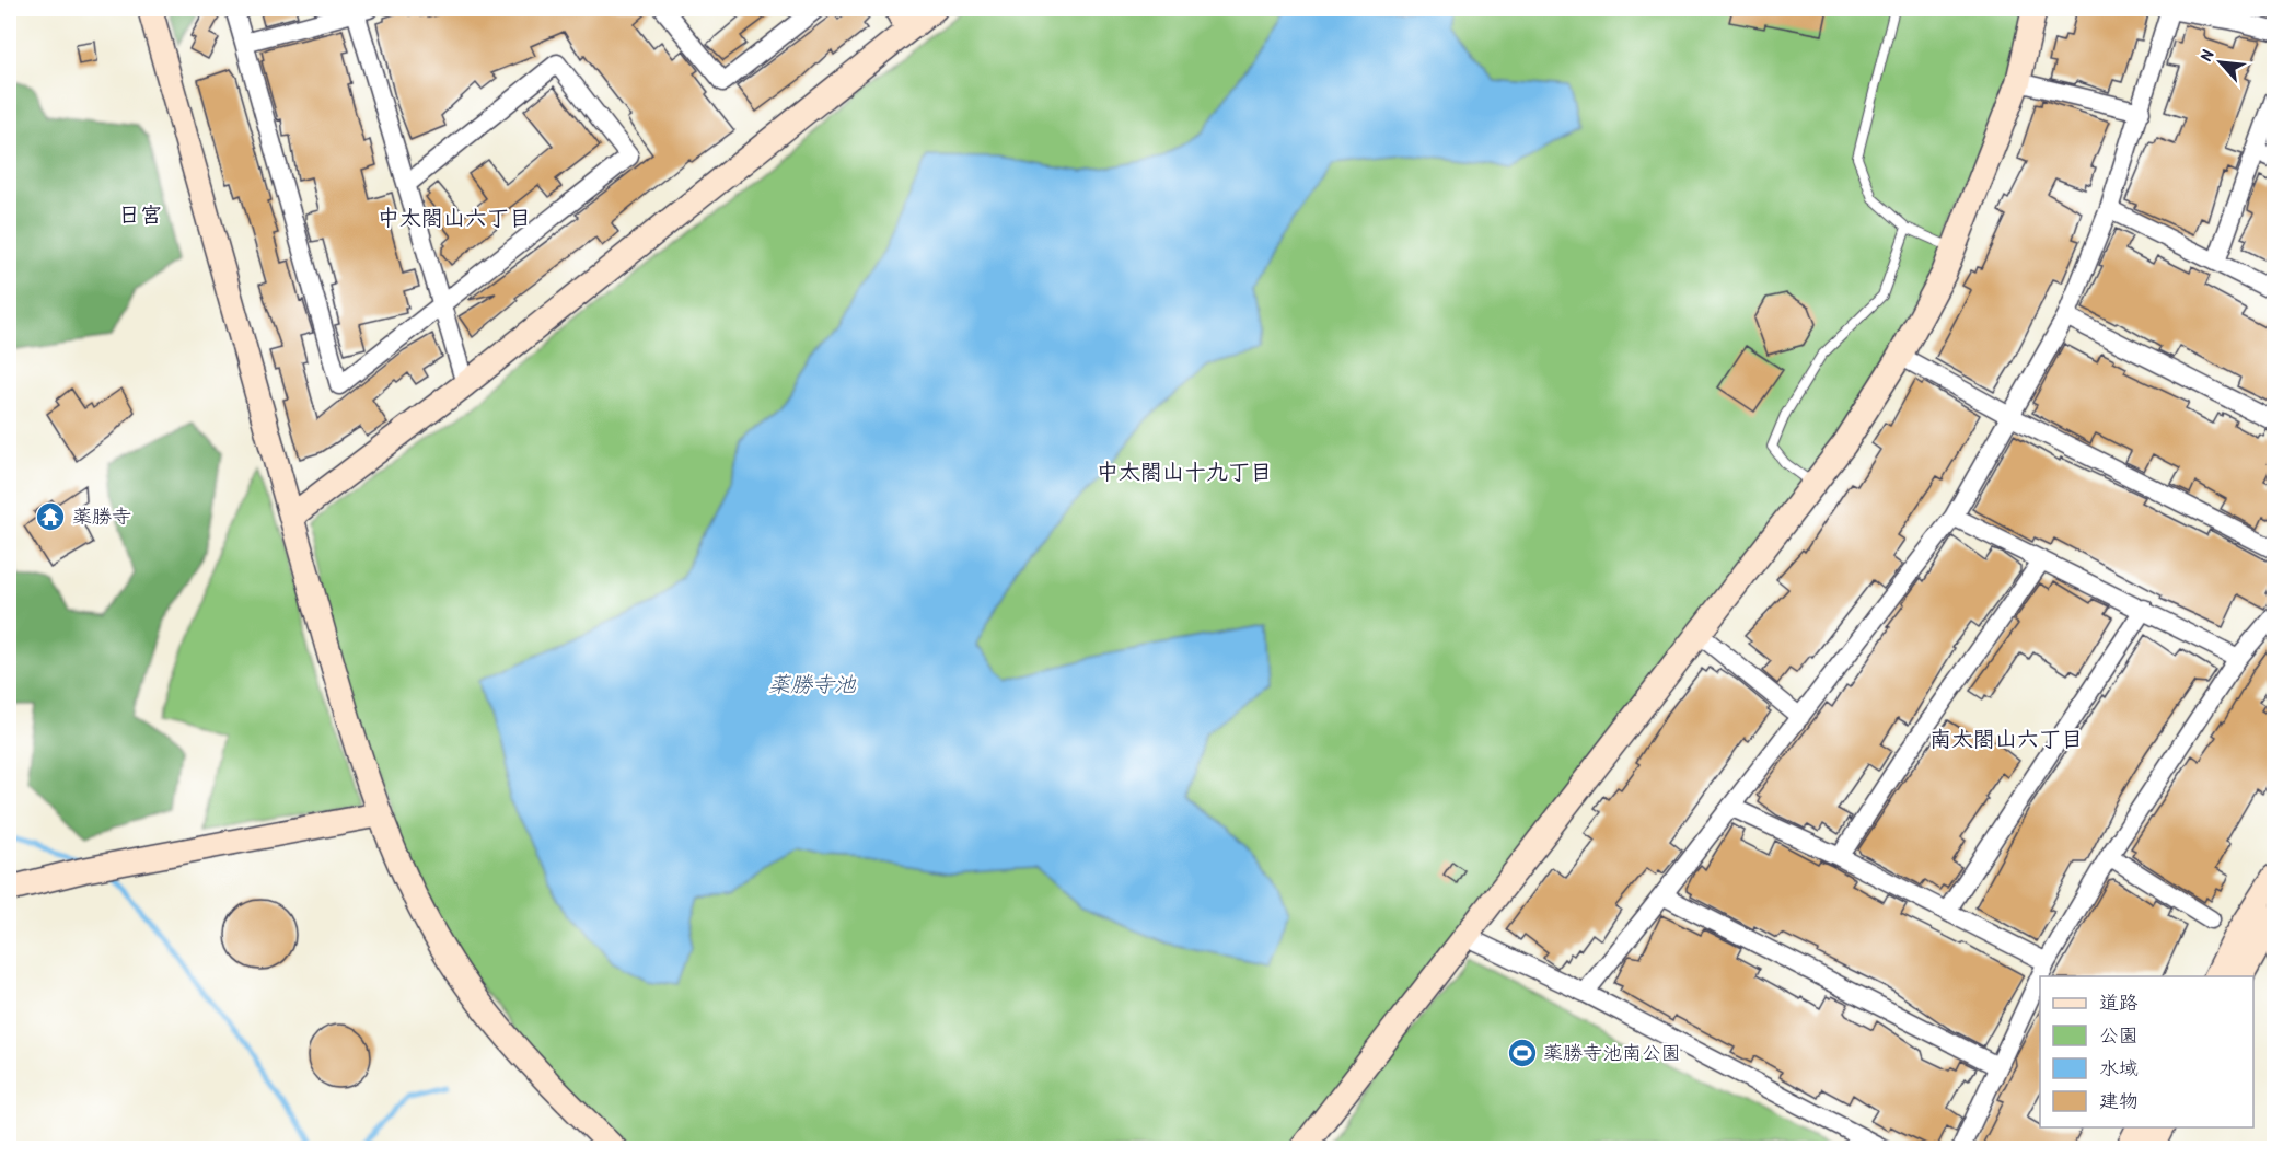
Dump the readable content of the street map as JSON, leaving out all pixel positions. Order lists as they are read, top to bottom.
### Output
{
  "districts": [
    "日宮",
    "中太閤山六丁目",
    "中太閤山十九丁目",
    "南太閤山六丁目"
  ],
  "water": ["薬勝寺池"],
  "places": {
    "temple": ["薬勝寺"],
    "sports": ["薬勝寺池南公園"]
  },
  "legend": [
    "道路",
    "公園",
    "水域",
    "建物"
  ],
  "north": "top left"
}
